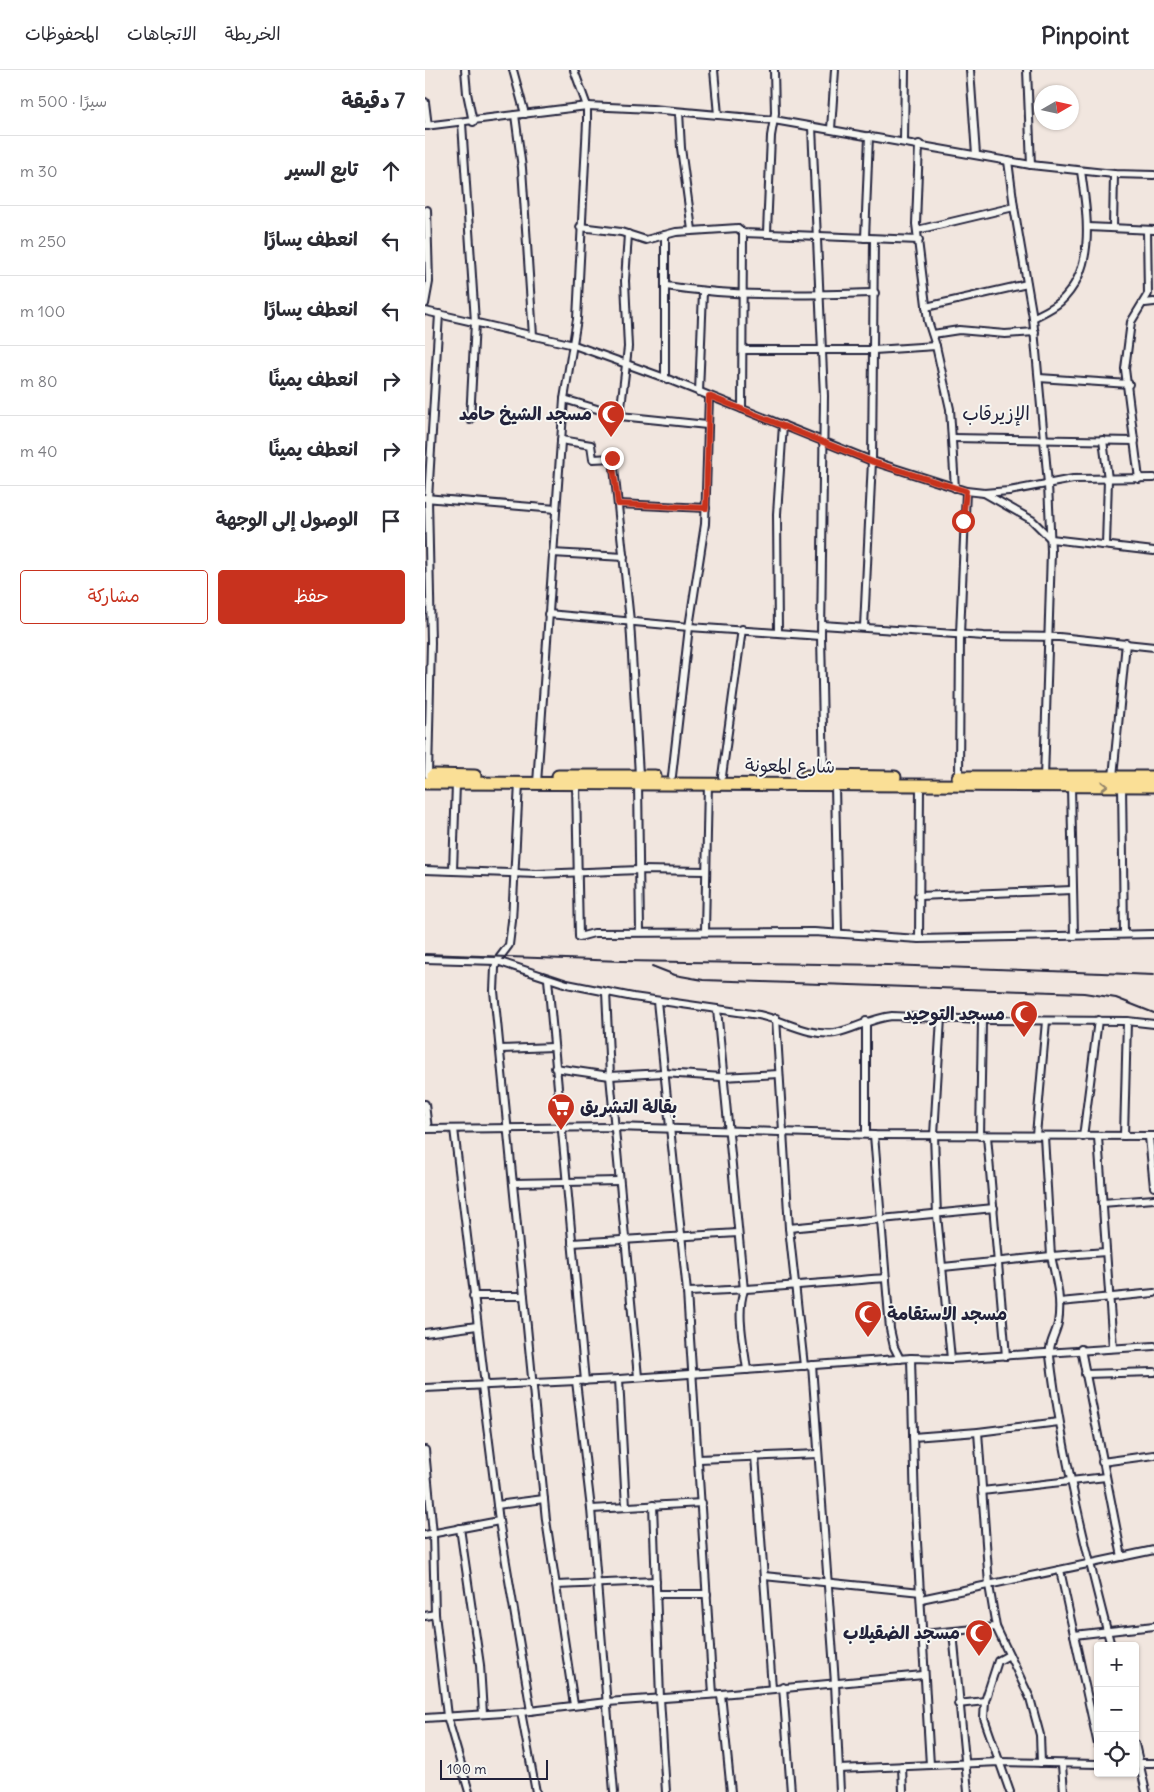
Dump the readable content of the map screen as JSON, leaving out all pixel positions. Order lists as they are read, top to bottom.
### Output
{
  "streets": {
    "highway": ["شارع المعونة"]
  },
  "districts": ["الإزيرقاب"],
  "places": {
    "mosque": [
      "مسجد الشيخ حامد",
      "مسجد التوحيد",
      "مسجد الاستقامة",
      "مسجد الضقيلاب"
    ],
    "supermarket": ["بقالة التشريق"]
  },
  "scale_bar": "100 m",
  "north": "right",
  "page": {
    "header": "Pinpoint",
    "nav": ["الخريطة", "الاتجاهات", "المحفوظات"],
    "heading": ["7 دقيقة", "سيرًا · 500 m"],
    "list": [
      ["تابع السير", "30 m"],
      ["انعطف يسارًا", "250 m"],
      ["انعطف يسارًا", "100 m"],
      ["انعطف يمينًا", "80 m"],
      ["انعطف يمينًا", "40 m"],
      "الوصول إلى الوجهة"
    ],
    "buttons": ["حفظ", "مشاركة"],
    "map_buttons": ["+", "−"],
    "scale": "100 m"
  }
}
